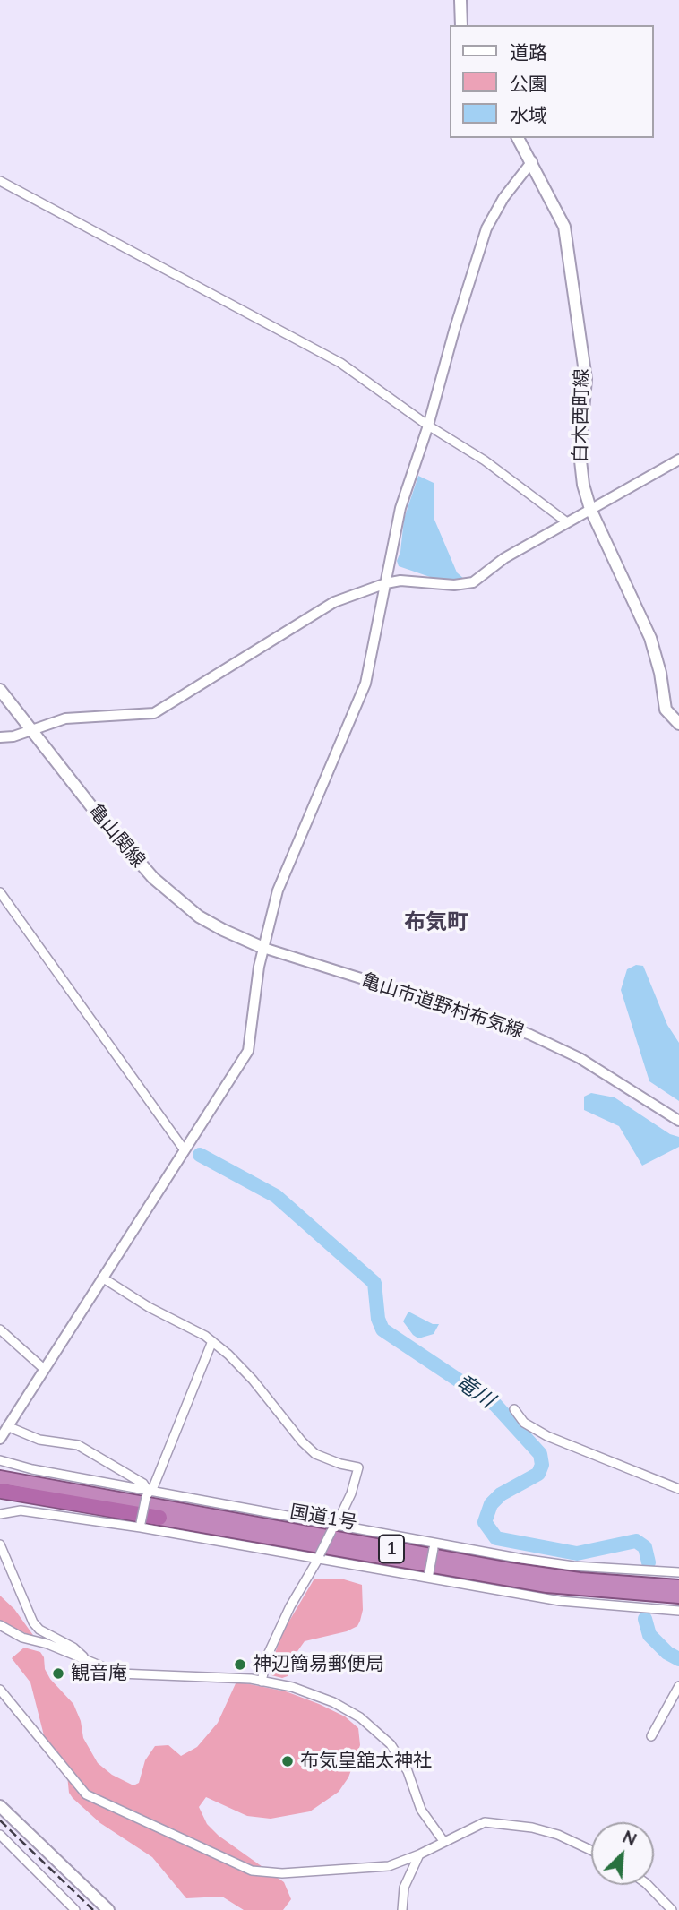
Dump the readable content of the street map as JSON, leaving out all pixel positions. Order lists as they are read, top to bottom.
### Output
{
  "streets": {
    "highway": ["国道1号", "1"],
    "main road": ["白木西町線", "亀山関線"],
    "street": ["亀山市道野村布気線"]
  },
  "crossings": [
    ["亀山関線", "亀山市道野村布気線"],
    ["国道1号", "1"]
  ],
  "districts": ["布気町"],
  "water": ["竜川"],
  "places": ["神辺簡易郵便局", "観音庵", "布気皇舘太神社"],
  "legend": ["道路", "公園", "水域"],
  "north": "top right"
}
